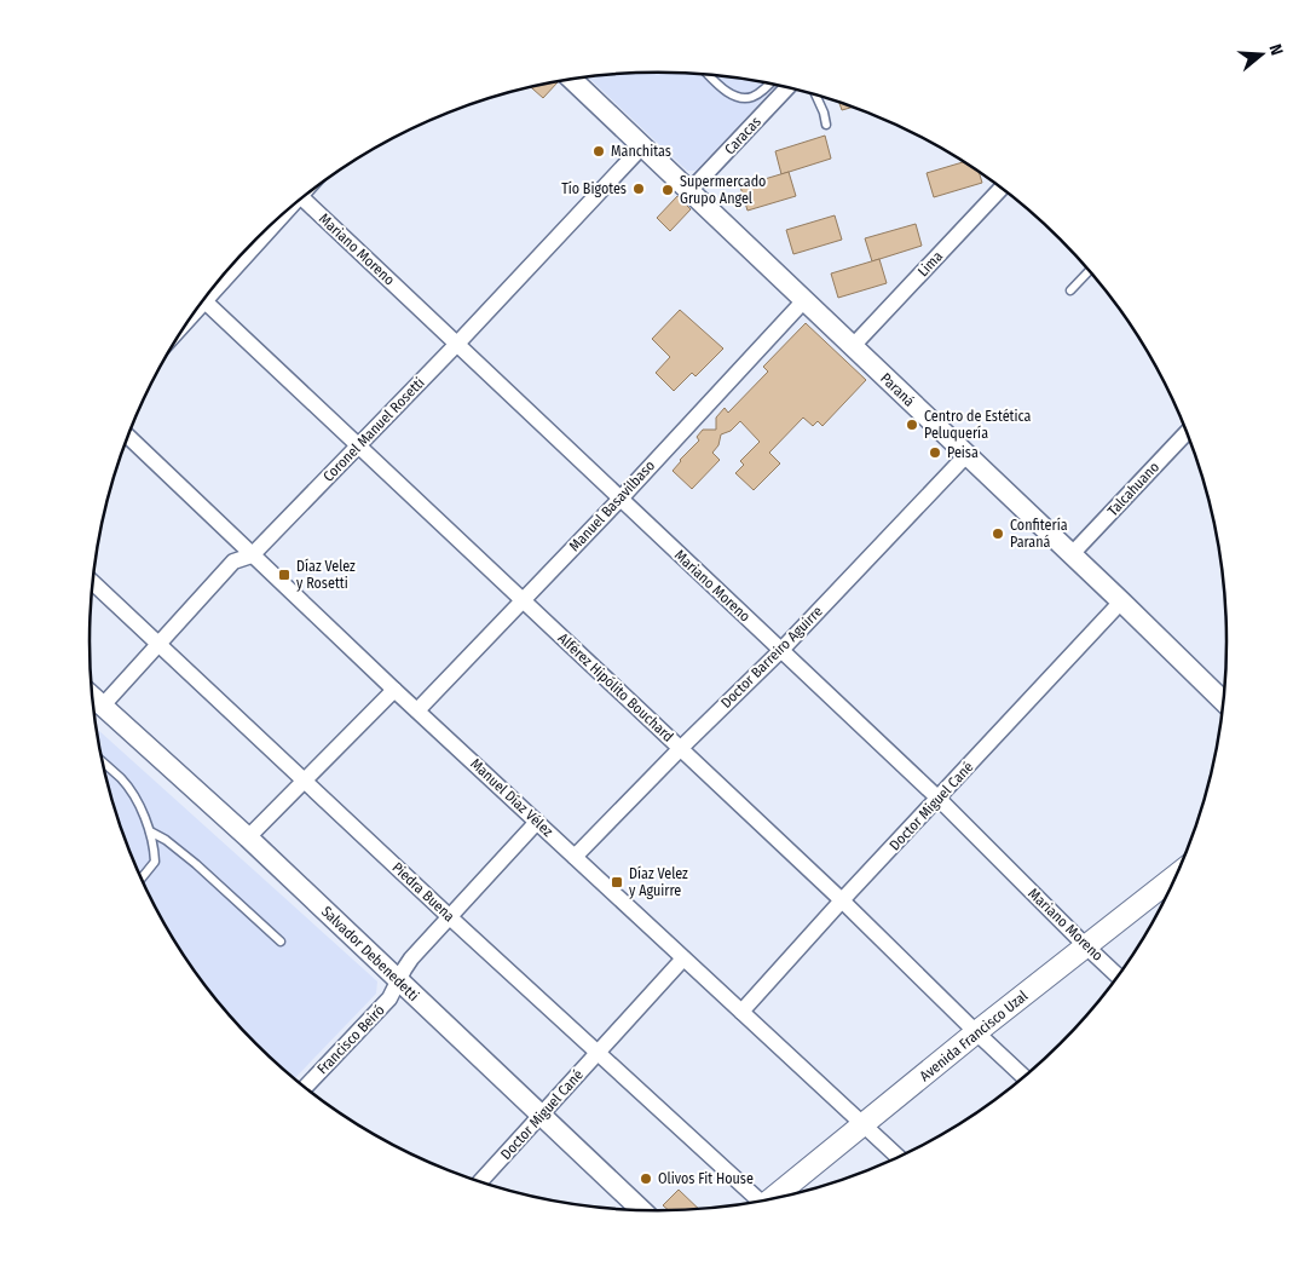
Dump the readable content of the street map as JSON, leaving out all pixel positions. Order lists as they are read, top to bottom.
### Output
{
  "streets": {
    "main road": ["Avenida Francisco Uzal"],
    "street": [
      "Caracas",
      "Mariano Moreno",
      "Lima",
      "Paraná",
      "Coronel Manuel Rosetti",
      "Talcahuano",
      "Manuel Basavilbaso",
      "Doctor Barreiro Aguirre",
      "Alférez Hipólito Bouchard",
      "Manuel Díaz Vélez",
      "Doctor Miguel Cané",
      "Piedra Buena",
      "Salvador Debenedetti",
      "Francisco Beiró"
    ]
  },
  "crossings": [
    ["Caracas", "Paraná"],
    ["Mariano Moreno", "Coronel Manuel Rosetti"],
    ["Mariano Moreno", "Manuel Basavilbaso"],
    ["Mariano Moreno", "Doctor Barreiro Aguirre"],
    ["Mariano Moreno", "Doctor Miguel Cané"],
    ["Mariano Moreno", "Avenida Francisco Uzal"],
    ["Lima", "Paraná"],
    ["Paraná", "Coronel Manuel Rosetti"],
    ["Paraná", "Talcahuano"],
    ["Paraná", "Manuel Basavilbaso"],
    ["Paraná", "Doctor Barreiro Aguirre"],
    ["Paraná", "Doctor Miguel Cané"],
    ["Coronel Manuel Rosetti", "Alférez Hipólito Bouchard"],
    ["Coronel Manuel Rosetti", "Manuel Díaz Vélez"],
    ["Coronel Manuel Rosetti", "Piedra Buena"],
    ["Coronel Manuel Rosetti", "Salvador Debenedetti"],
    ["Manuel Basavilbaso", "Alférez Hipólito Bouchard"],
    ["Manuel Basavilbaso", "Manuel Díaz Vélez"],
    ["Doctor Barreiro Aguirre", "Alférez Hipólito Bouchard"],
    ["Doctor Barreiro Aguirre", "Manuel Díaz Vélez"],
    ["Alférez Hipólito Bouchard", "Doctor Miguel Cané"],
    ["Alférez Hipólito Bouchard", "Avenida Francisco Uzal"],
    ["Manuel Díaz Vélez", "Doctor Miguel Cané"],
    ["Manuel Díaz Vélez", "Avenida Francisco Uzal"],
    ["Doctor Miguel Cané", "Piedra Buena"],
    ["Doctor Miguel Cané", "Salvador Debenedetti"],
    ["Salvador Debenedetti", "Francisco Beiró"]
  ],
  "places": {
    "other": [
      "Manchitas",
      "Tío Bigotes",
      "Supermercado Grupo Angel",
      "Centro de Estética Peluquería",
      "Peisa",
      "Confitería Paraná",
      "Olivos Fit House"
    ],
    "transit": ["Díaz Velez y Rosetti", "Díaz Velez y Aguirre"]
  },
  "north": "right"
}
